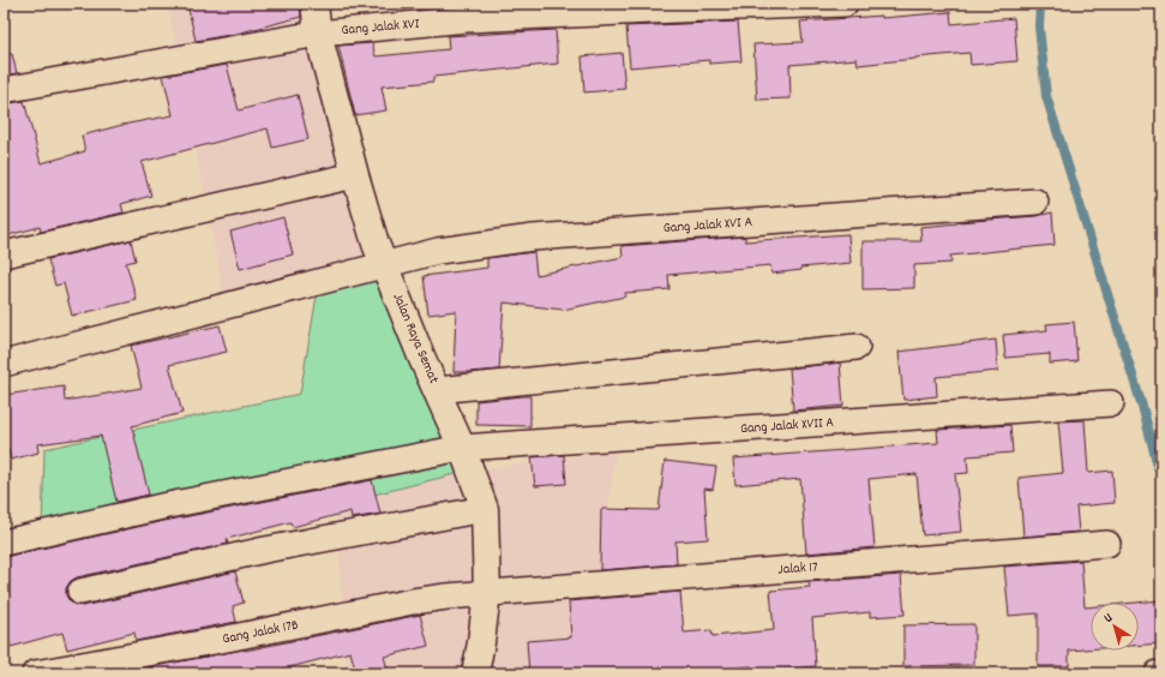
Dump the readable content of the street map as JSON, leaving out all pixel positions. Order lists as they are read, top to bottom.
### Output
{
  "streets": {
    "street": [
      "Gang Jalak XVI",
      "Gang Jalak XVI A",
      "Jalan Raya Semat",
      "Gang Jalak XVII A",
      "Jalak 17",
      "Gang Jalak 17B"
    ]
  },
  "crossings": [
    ["Gang Jalak XVI", "Jalan Raya Semat"],
    ["Gang Jalak XVI A", "Jalan Raya Semat"],
    ["Jalan Raya Semat", "Gang Jalak XVII A"],
    ["Jalan Raya Semat", "Jalak 17"],
    ["Jalan Raya Semat", "Gang Jalak 17B"],
    ["Jalak 17", "Gang Jalak 17B"]
  ],
  "north": "top left"
}
